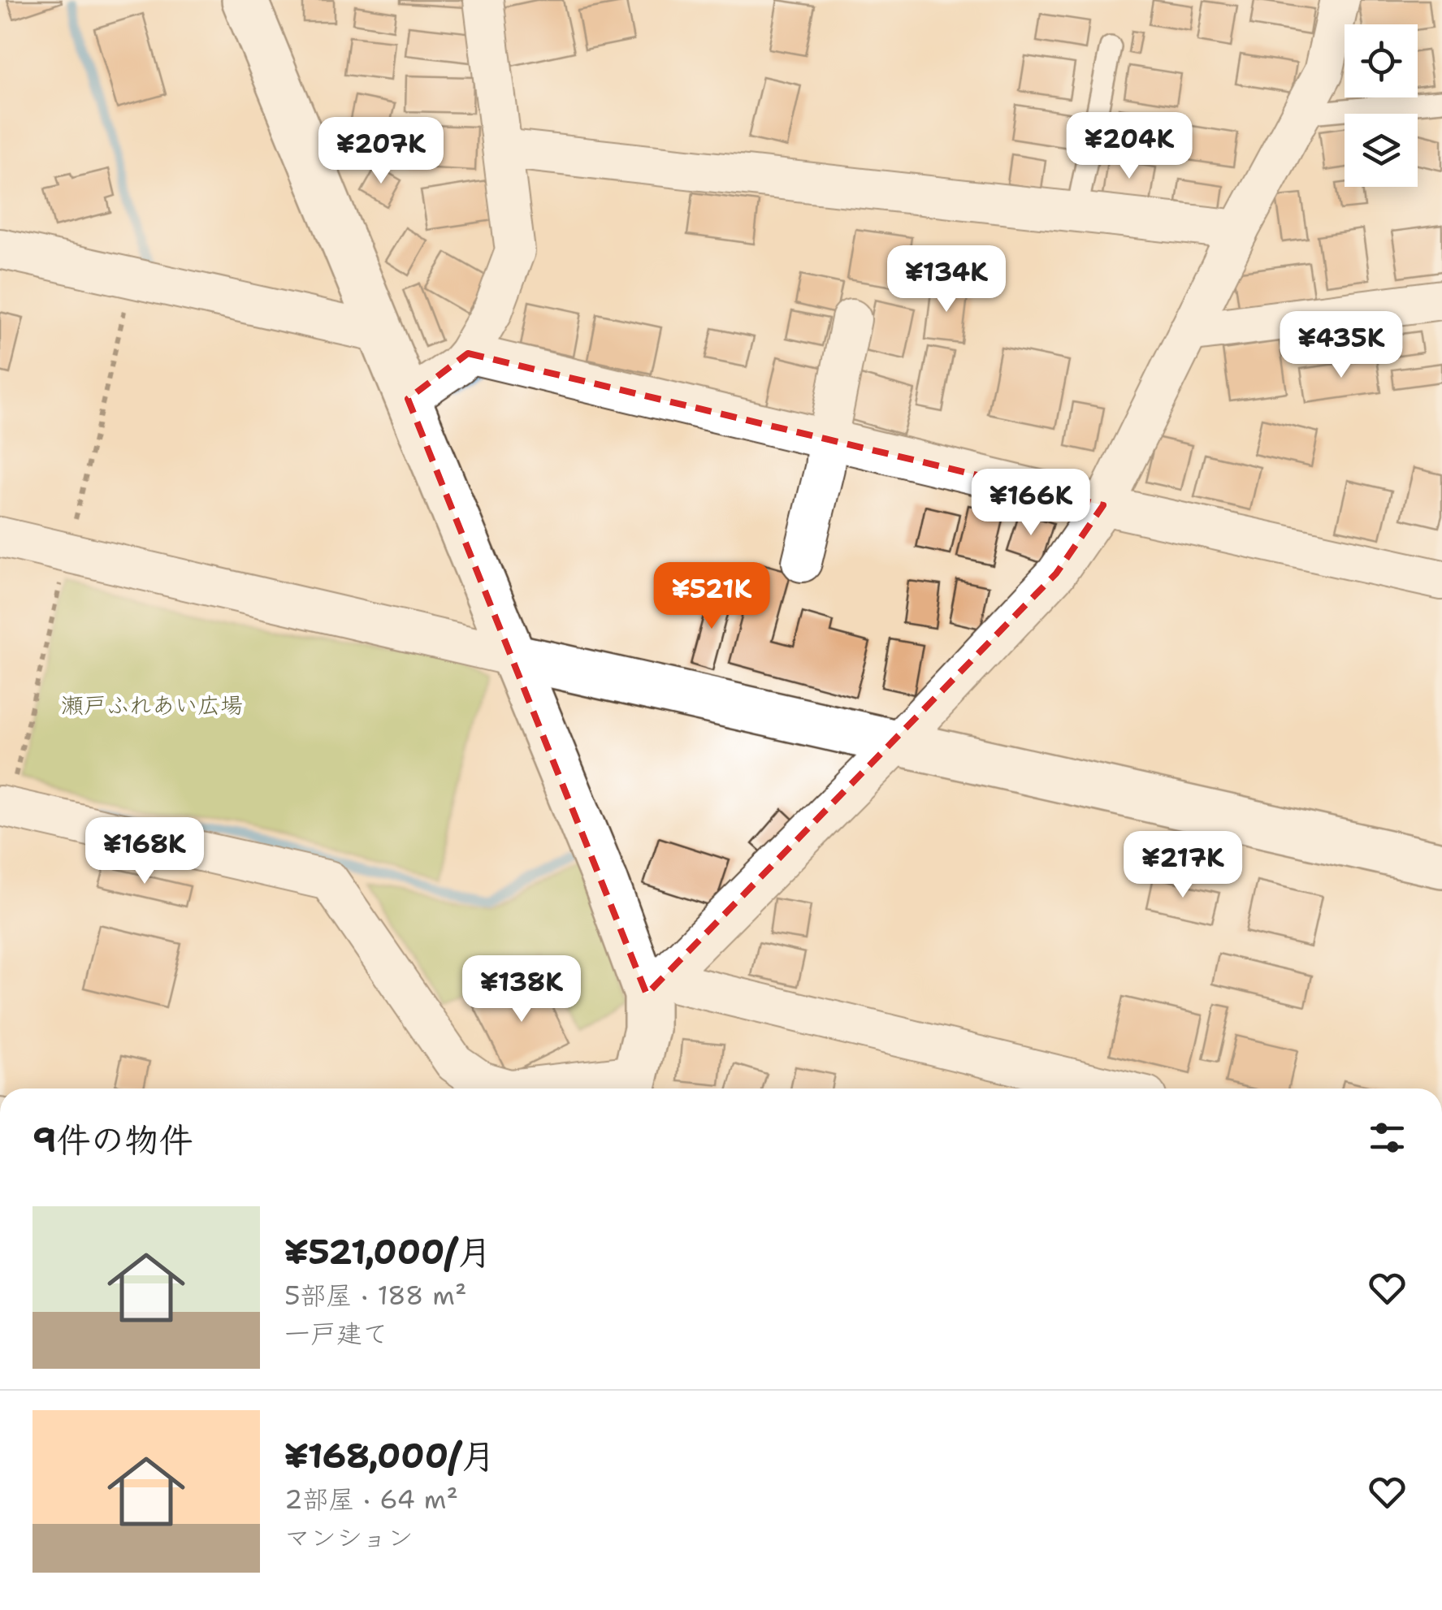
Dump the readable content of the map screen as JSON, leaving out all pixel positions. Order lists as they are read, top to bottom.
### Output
{
  "parks": ["瀬戸ふれあい広場"],
  "page": {
    "price": [
      "¥204K",
      "¥207K",
      "¥134K",
      "¥435K",
      "¥166K",
      "¥521K",
      "¥168K",
      "¥217K",
      "¥138K"
    ],
    "heading": "9件の物件",
    "list": [
      {
        "name": "¥521,000/月",
        "note": "5部屋 · 188 m² · 一戸建て"
      },
      {
        "name": "¥168,000/月",
        "note": "2部屋 · 64 m² · マンション"
      }
    ]
  }
}
